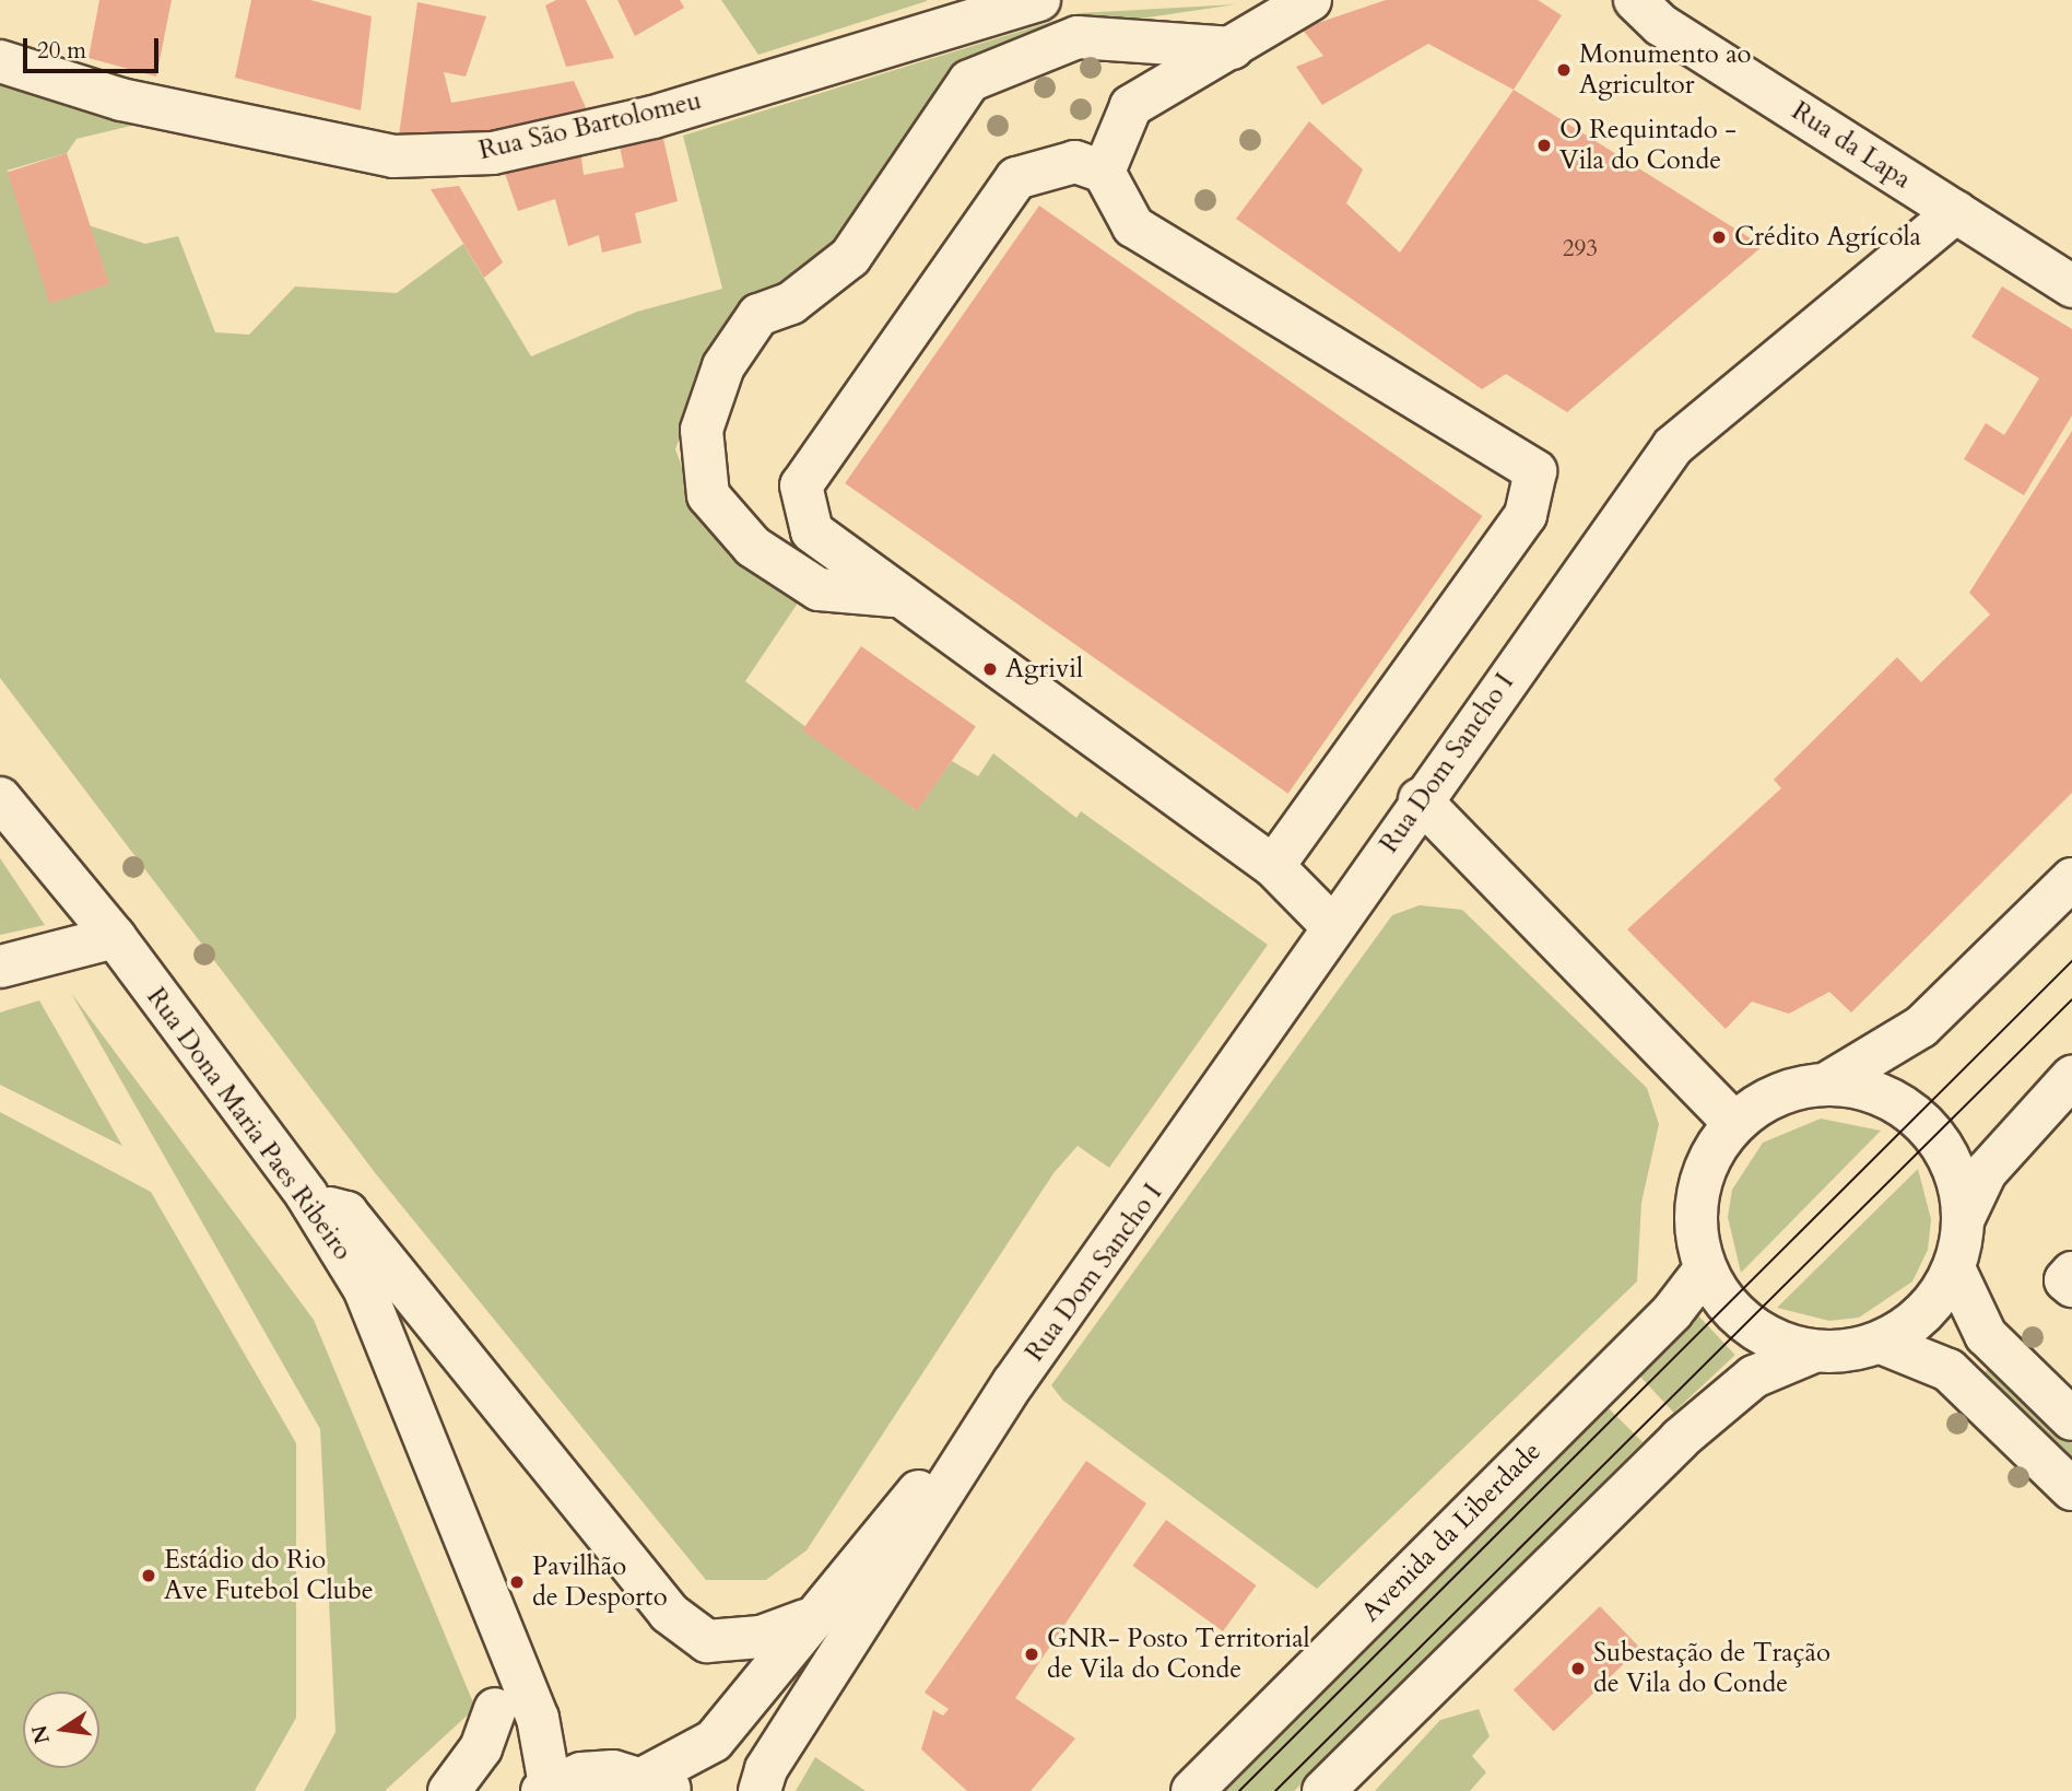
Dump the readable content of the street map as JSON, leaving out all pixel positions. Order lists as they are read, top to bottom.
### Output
{
  "streets": {
    "street": [
      "Rua São Bartolomeu",
      "Rua da Lapa",
      "Rua Dom Sancho I",
      "Rua Dona Maria Paes Ribeiro",
      "Avenida da Liberdade"
    ]
  },
  "crossings": [
    ["Rua da Lapa", "Rua Dom Sancho I"],
    ["Rua Dom Sancho I", "Rua Dona Maria Paes Ribeiro"]
  ],
  "places": [
    "Monumento ao Agricultor",
    "O Requintado - Vila do Conde",
    "Crédito Agrícola",
    "Agrivil",
    "Estádio do Rio Ave Futebol Clube",
    "Pavilhão de Desporto",
    "GNR- Posto Territorial de Vila do Conde",
    "Subestação de Tração de Vila do Conde"
  ],
  "house_numbers": ["293"],
  "scale_bar": "20 m",
  "north": "left"
}
